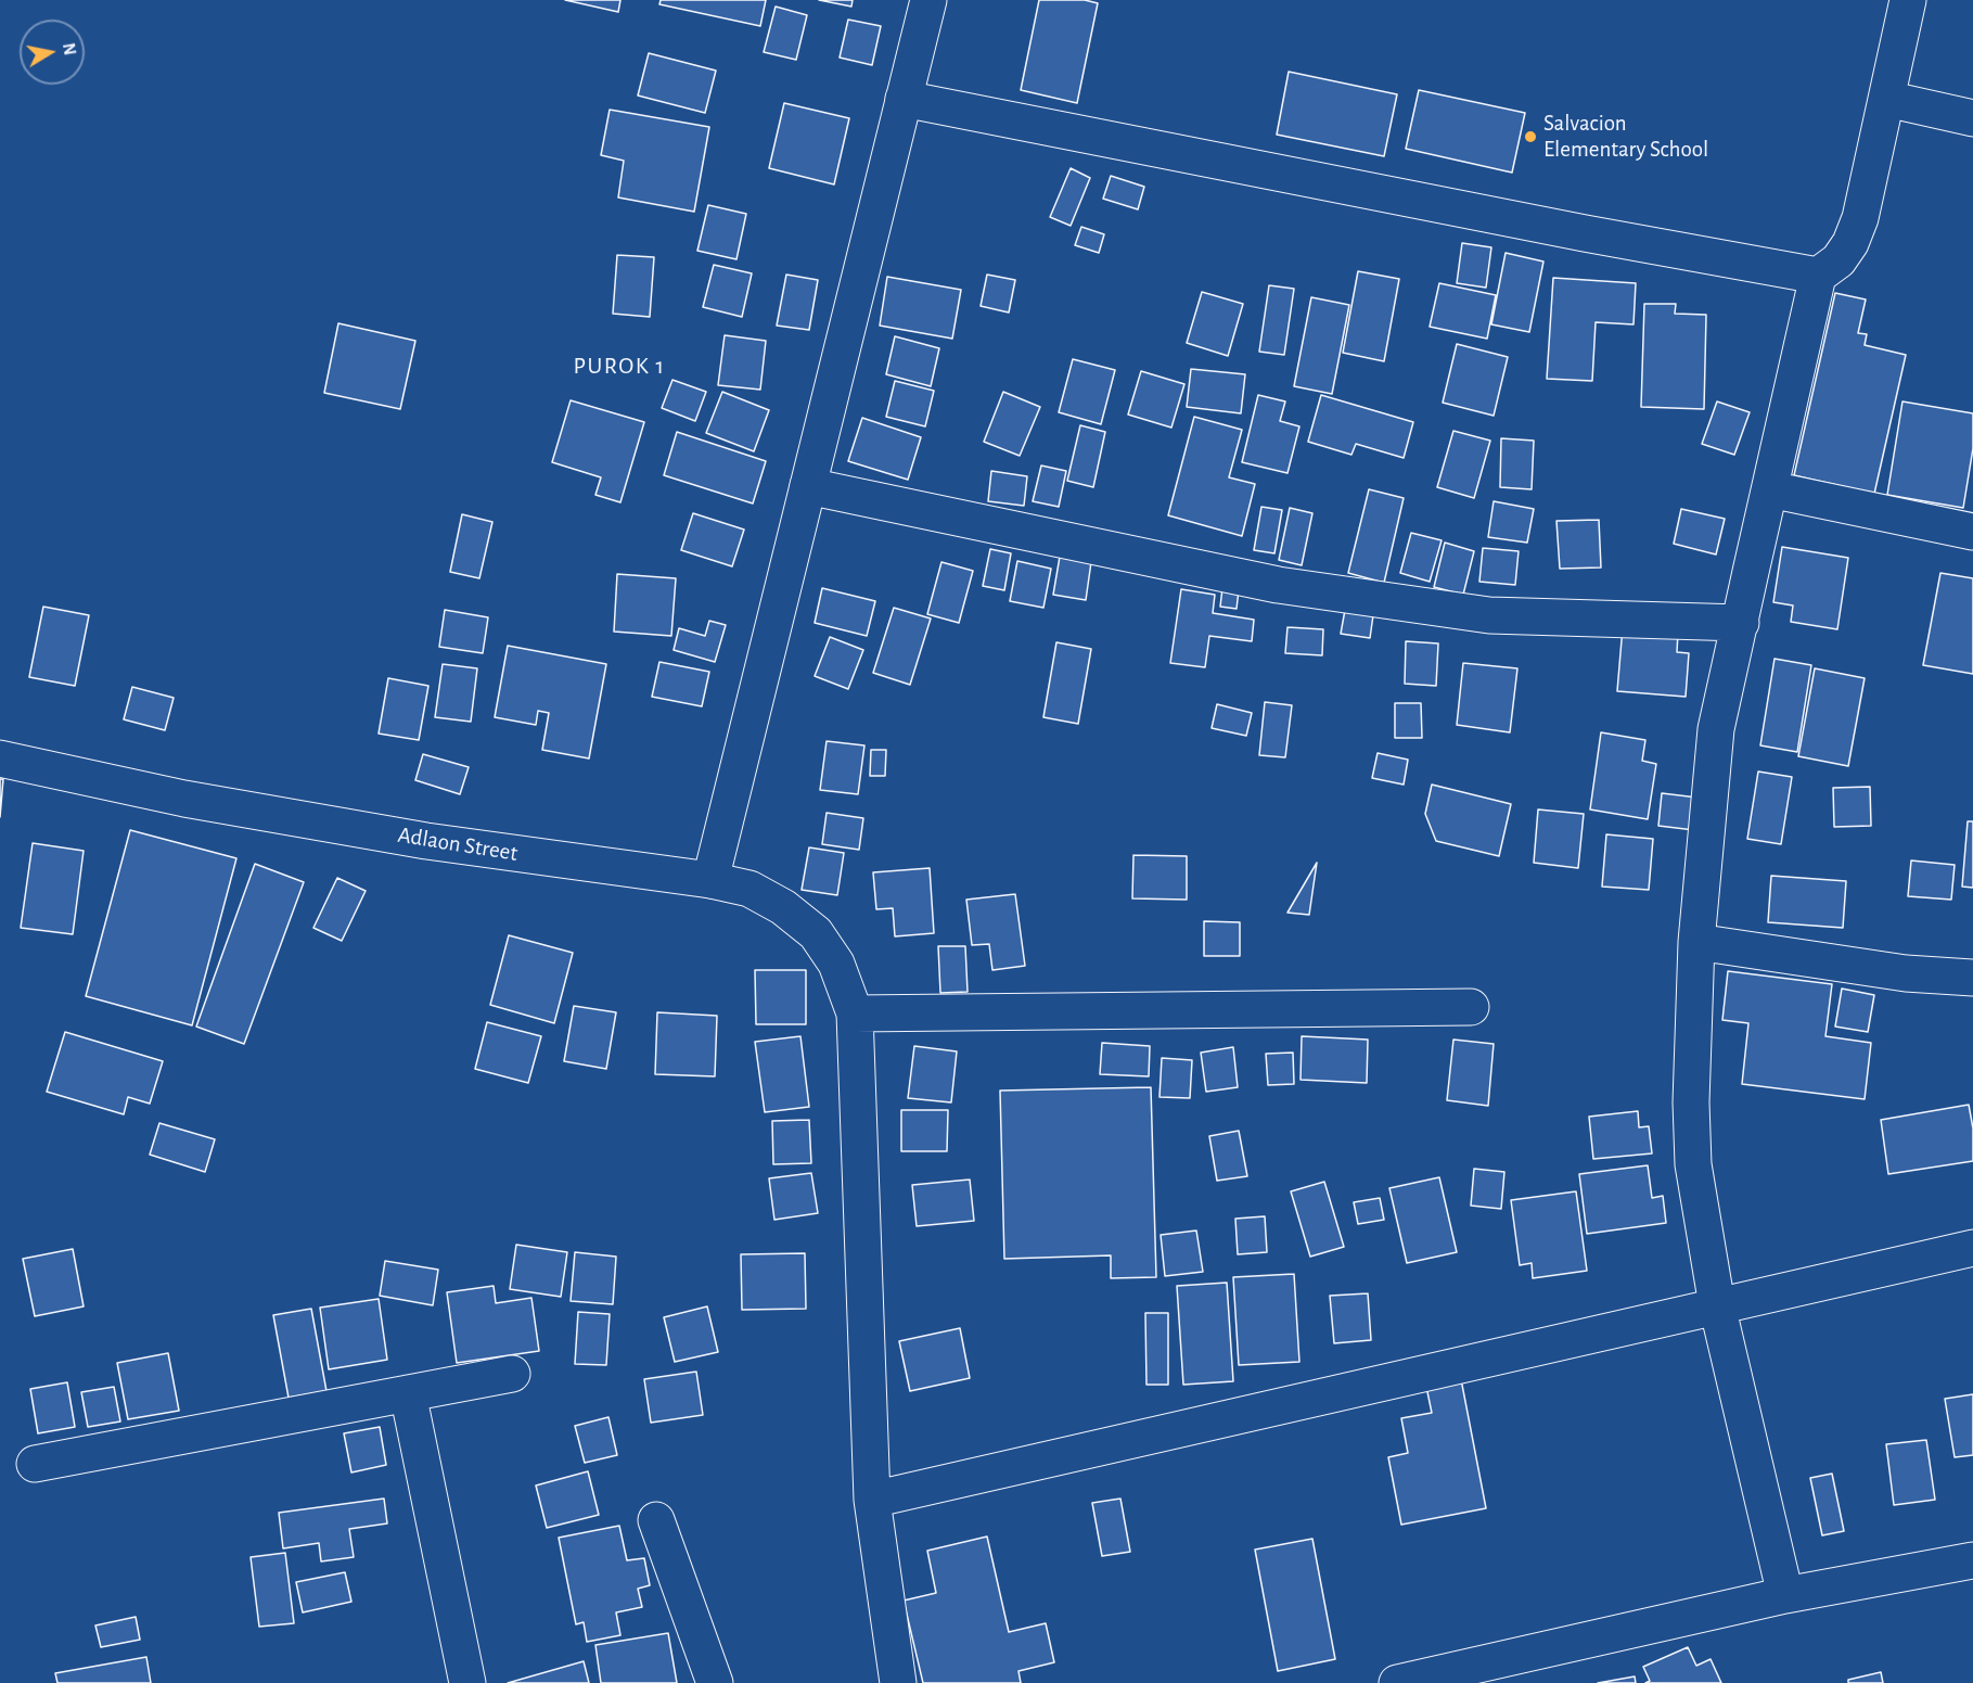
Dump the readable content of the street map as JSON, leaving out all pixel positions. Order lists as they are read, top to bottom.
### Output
{
  "streets": {
    "street": ["Adlaon Street"]
  },
  "districts": ["PUROK 1"],
  "places": ["Salvacion Elementary School"],
  "north": "right"
}
